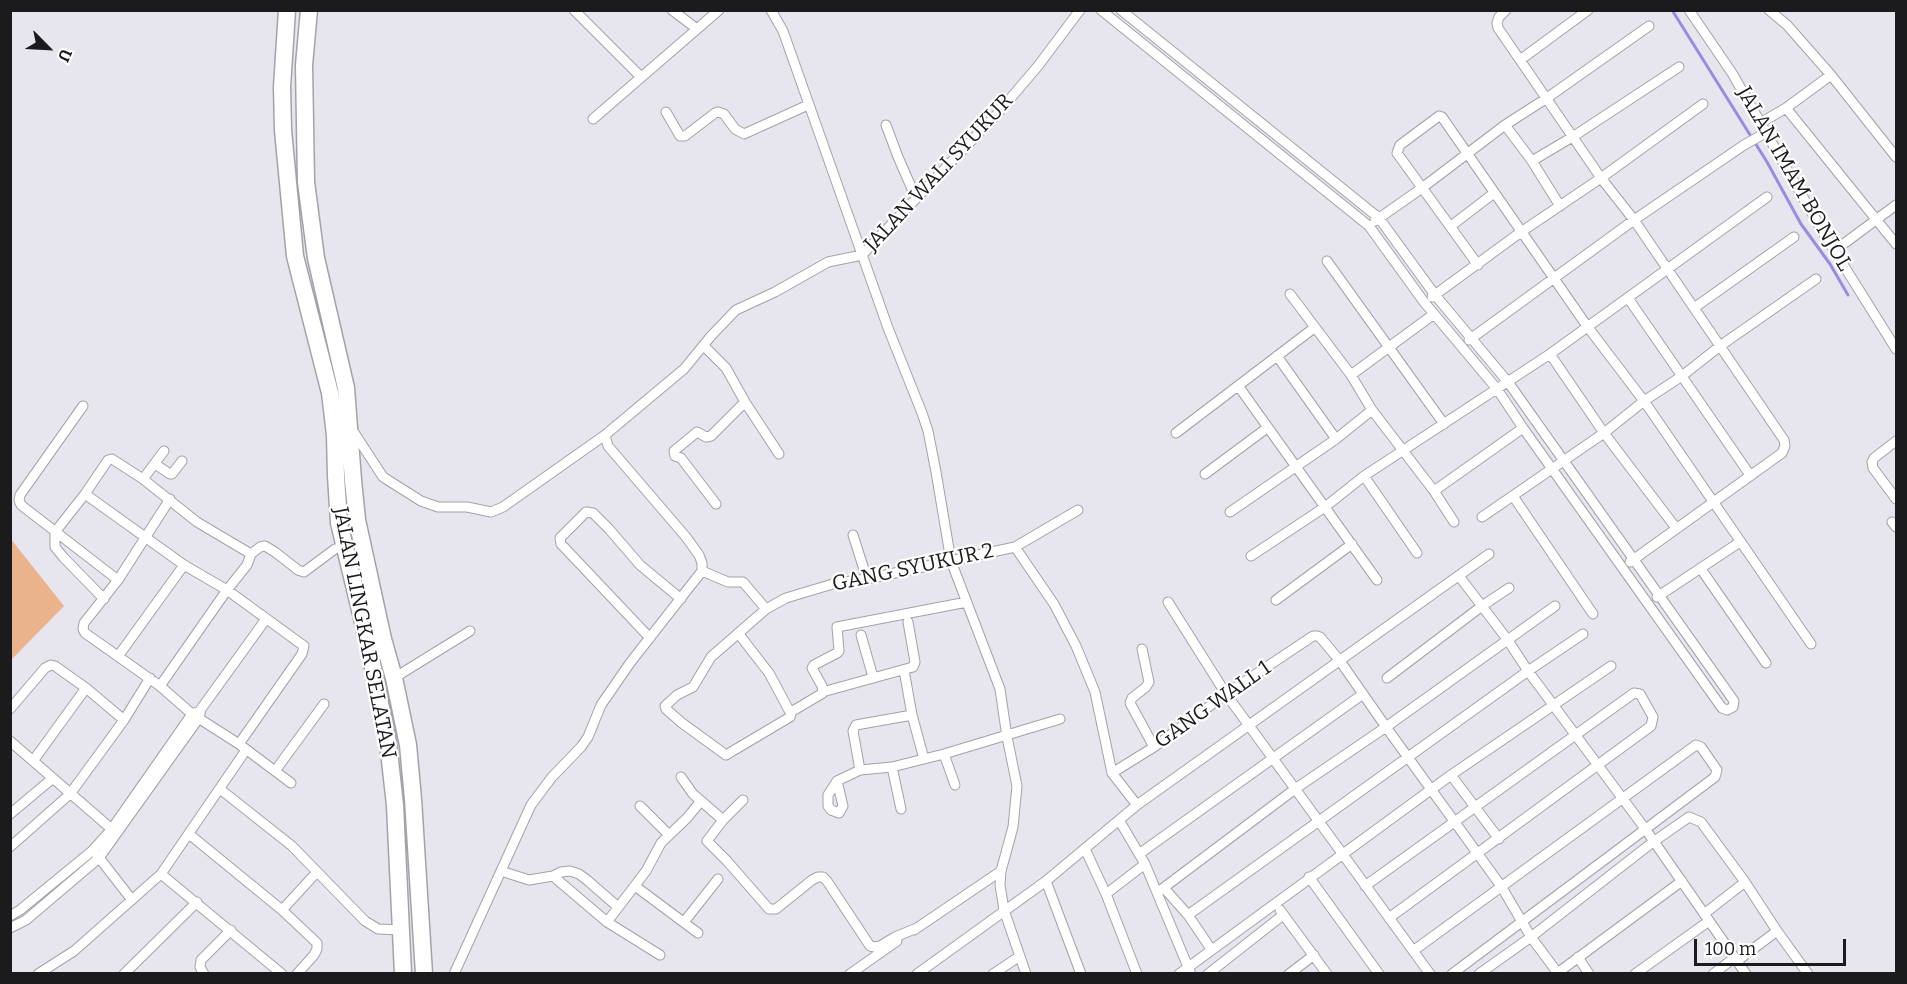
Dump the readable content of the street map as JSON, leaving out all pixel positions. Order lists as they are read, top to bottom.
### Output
{
  "streets": {
    "highway": ["JALAN LINGKAR SELATAN"],
    "street": [
      "JALAN WALI SYUKUR",
      "JALAN IMAM BONJOL",
      "GANG SYUKUR 2",
      "GANG WALL 1"
    ]
  },
  "crossings": [
    ["JALAN WALI SYUKUR", "JALAN LINGKAR SELATAN"],
    ["GANG SYUKUR 2", "GANG WALL 1"]
  ],
  "scale_bar": "100 m",
  "north": "bottom right"
}
